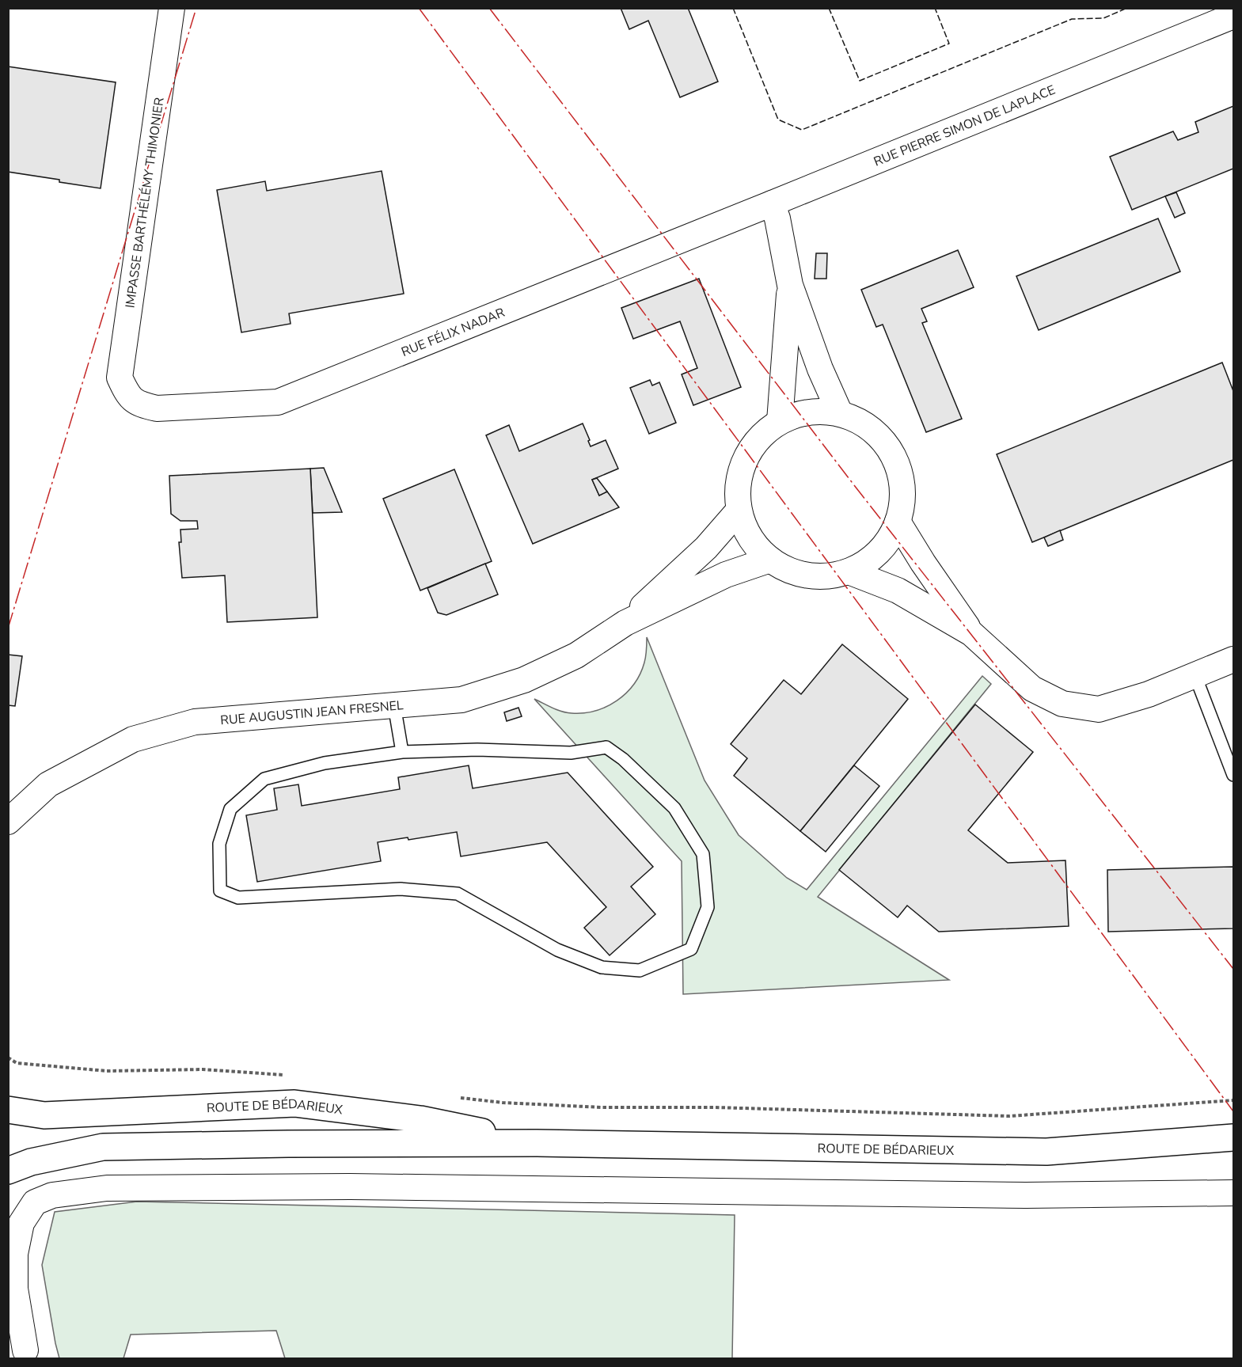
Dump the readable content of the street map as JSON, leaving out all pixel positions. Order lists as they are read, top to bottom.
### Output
{
  "streets": {
    "main road": ["ROUTE DE BÉDARIEUX"],
    "street": [
      "RUE PIERRE SIMON DE LAPLACE",
      "IMPASSE BARTHÉLÉMY THIMONIER",
      "RUE FÉLIX NADAR",
      "RUE AUGUSTIN JEAN FRESNEL"
    ]
  },
  "crossings": [
    ["RUE PIERRE SIMON DE LAPLACE", "RUE FÉLIX NADAR"],
    ["IMPASSE BARTHÉLÉMY THIMONIER", "RUE FÉLIX NADAR"]
  ]
}
